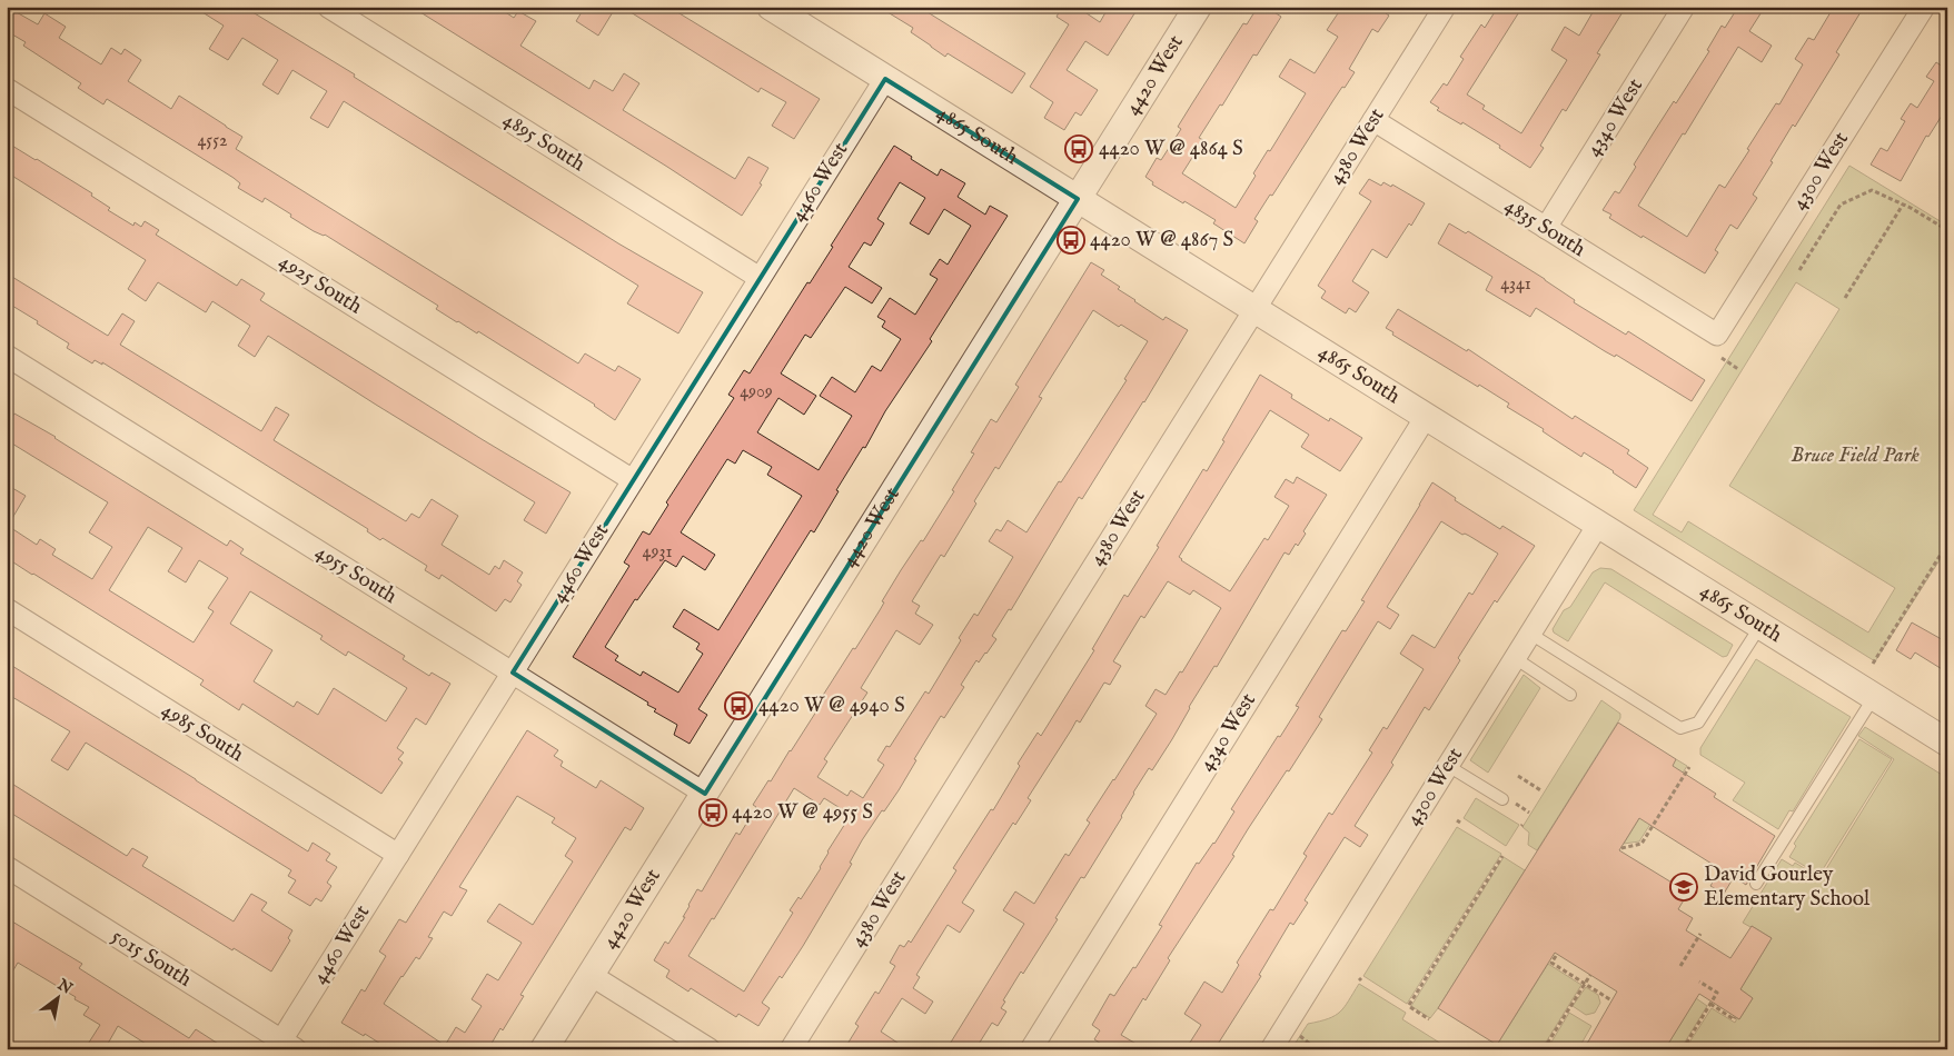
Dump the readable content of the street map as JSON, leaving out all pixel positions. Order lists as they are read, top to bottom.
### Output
{
  "streets": {
    "street": [
      "4420 West",
      "4340 West",
      "4865 South",
      "4895 South",
      "4380 West",
      "4300 West",
      "4460 West",
      "4835 South",
      "4925 South",
      "4955 South",
      "4985 South",
      "5015 South"
    ]
  },
  "crossings": [
    ["4420 West", "4865 South"],
    ["4420 West", "4955 South"],
    ["4340 West", "4865 South"],
    ["4340 West", "4835 South"],
    ["4865 South", "4380 West"],
    ["4865 South", "4300 West"],
    ["4865 South", "4460 West"],
    ["4895 South", "4460 West"],
    ["4380 West", "4835 South"],
    ["4300 West", "4835 South"],
    ["4460 West", "4925 South"],
    ["4460 West", "4955 South"],
    ["4460 West", "4985 South"],
    ["4460 West", "5015 South"]
  ],
  "parks": ["Bruce Field Park"],
  "places": {
    "bus stop": [
      "4420 W @ 4864 S",
      "4420 W @ 4867 S",
      "4420 W @ 4940 S",
      "4420 W @ 4955 S"
    ],
    "school or university": ["David Gourley Elementary School"]
  },
  "house_numbers": [
    "4552",
    "4341",
    "4909",
    "4931"
  ],
  "north": "top right"
}
